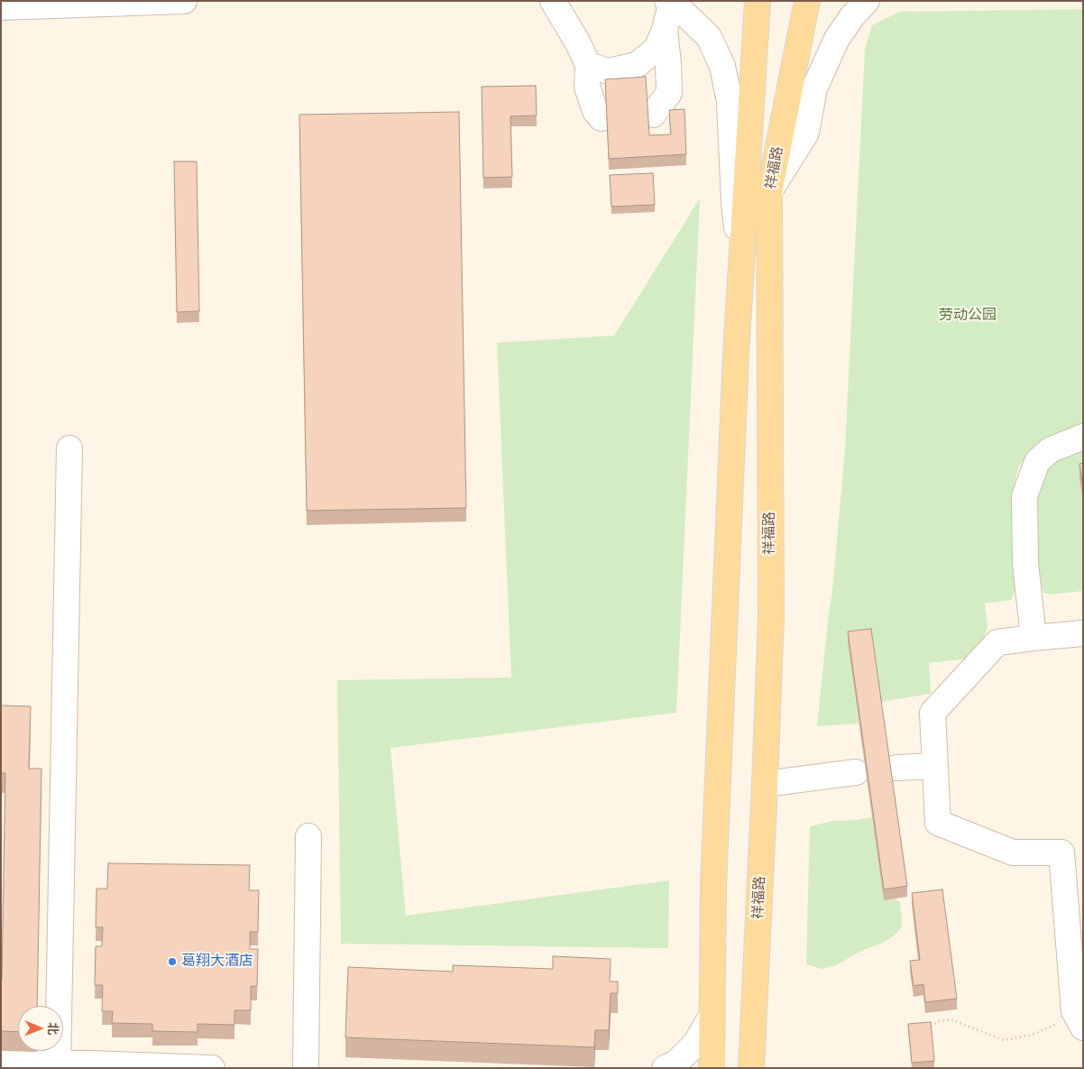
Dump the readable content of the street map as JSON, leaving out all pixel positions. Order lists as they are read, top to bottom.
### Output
{
  "streets": {
    "main road": ["祥福路"]
  },
  "parks": ["劳动公园"],
  "places": ["葛翔大酒店"],
  "north": "right"
}
